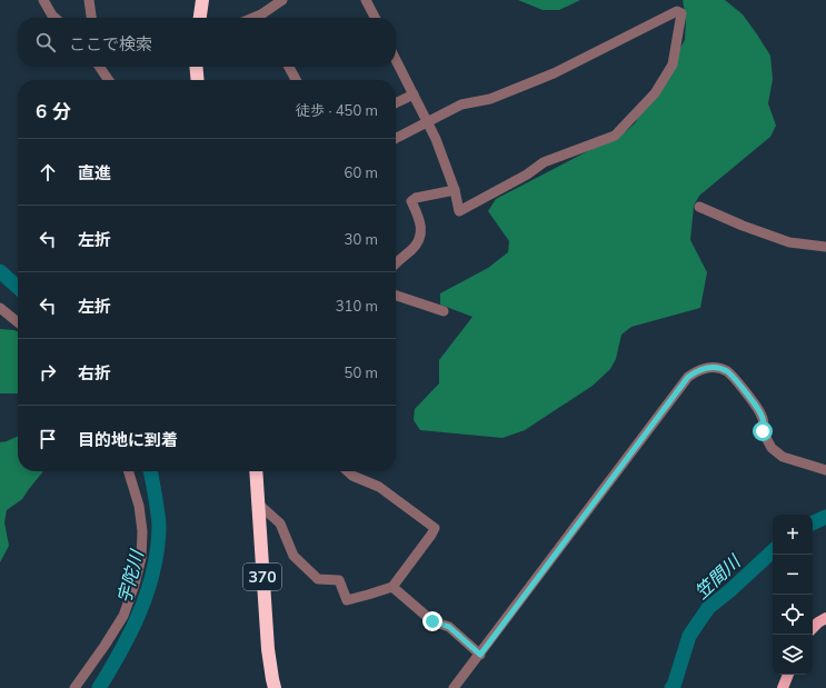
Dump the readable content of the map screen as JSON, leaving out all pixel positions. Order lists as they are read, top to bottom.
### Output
{
  "streets": {
    "highway": ["370"]
  },
  "water": ["宇陀川", "笠間川"],
  "page": {
    "search": "ここで検索",
    "heading": ["6 分", "徒歩 · 450 m"],
    "list": [
      ["直進", "60 m"],
      ["左折", "30 m"],
      ["左折", "310 m"],
      ["右折", "50 m"],
      "目的地に到着"
    ],
    "map_buttons": ["+", "−"]
  }
}
